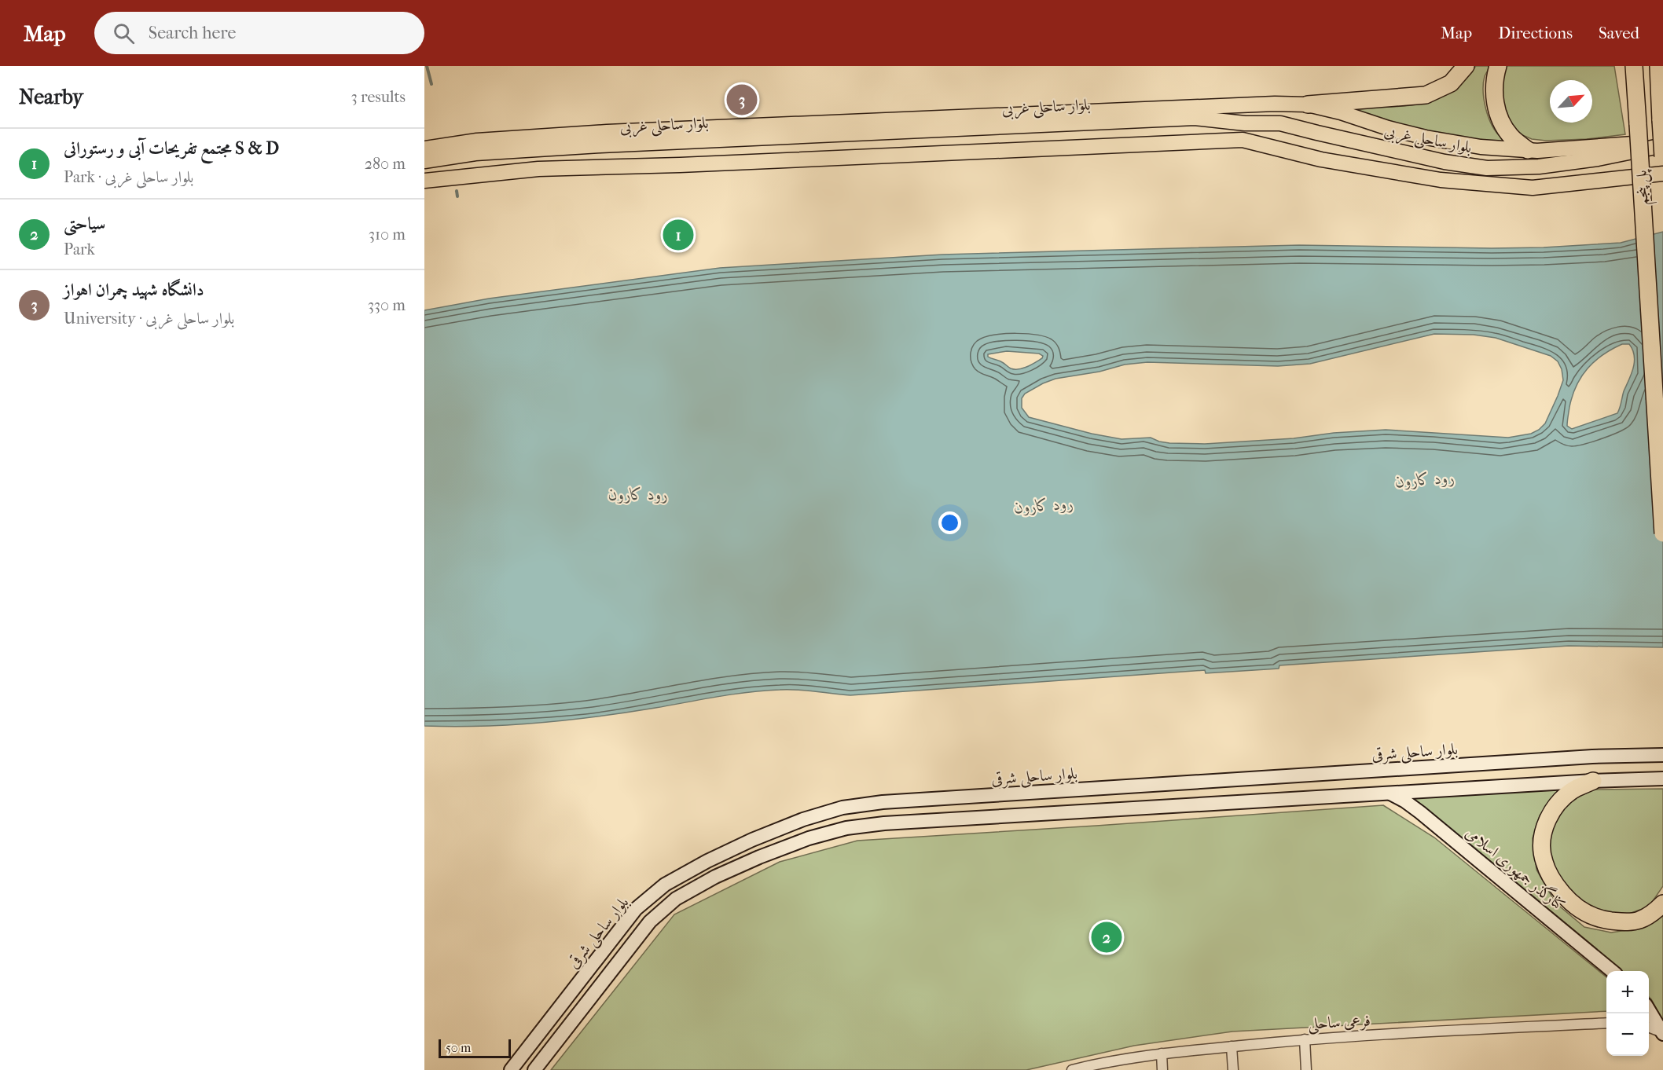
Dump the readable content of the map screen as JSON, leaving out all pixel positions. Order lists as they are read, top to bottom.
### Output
{
  "streets": {
    "highway": ["پل پنجم"],
    "main road": ["بلوار ساحلی غربی", "بلوار ساحلی شرقی", "کنارگذر جمهوری اسلامی"],
    "street": ["فرعی ساحلی"]
  },
  "water": ["رود کارون"],
  "scale_bar": "50 m",
  "north": "top right",
  "page": {
    "header": "Map",
    "search": "Search here",
    "nav": ["Map", "Directions", "Saved"],
    "heading": ["Nearby", "3 results"],
    "pins": ["3", "1", "2"],
    "list": [
      {
        "mark": "1",
        "name": "مجتمع تفریحات آبی و رستورانی S & D",
        "note": "Park · بلوار ساحلی غربی",
        "value": "280 m"
      },
      {
        "mark": "2",
        "name": "سیاحتی",
        "note": "Park",
        "value": "310 m"
      },
      {
        "mark": "3",
        "name": "دانشگاه شهید چمران اهواز",
        "note": "University · بلوار ساحلی غربی",
        "value": "330 m"
      }
    ],
    "map_buttons": ["+", "−"],
    "scale": "50 m"
  }
}
